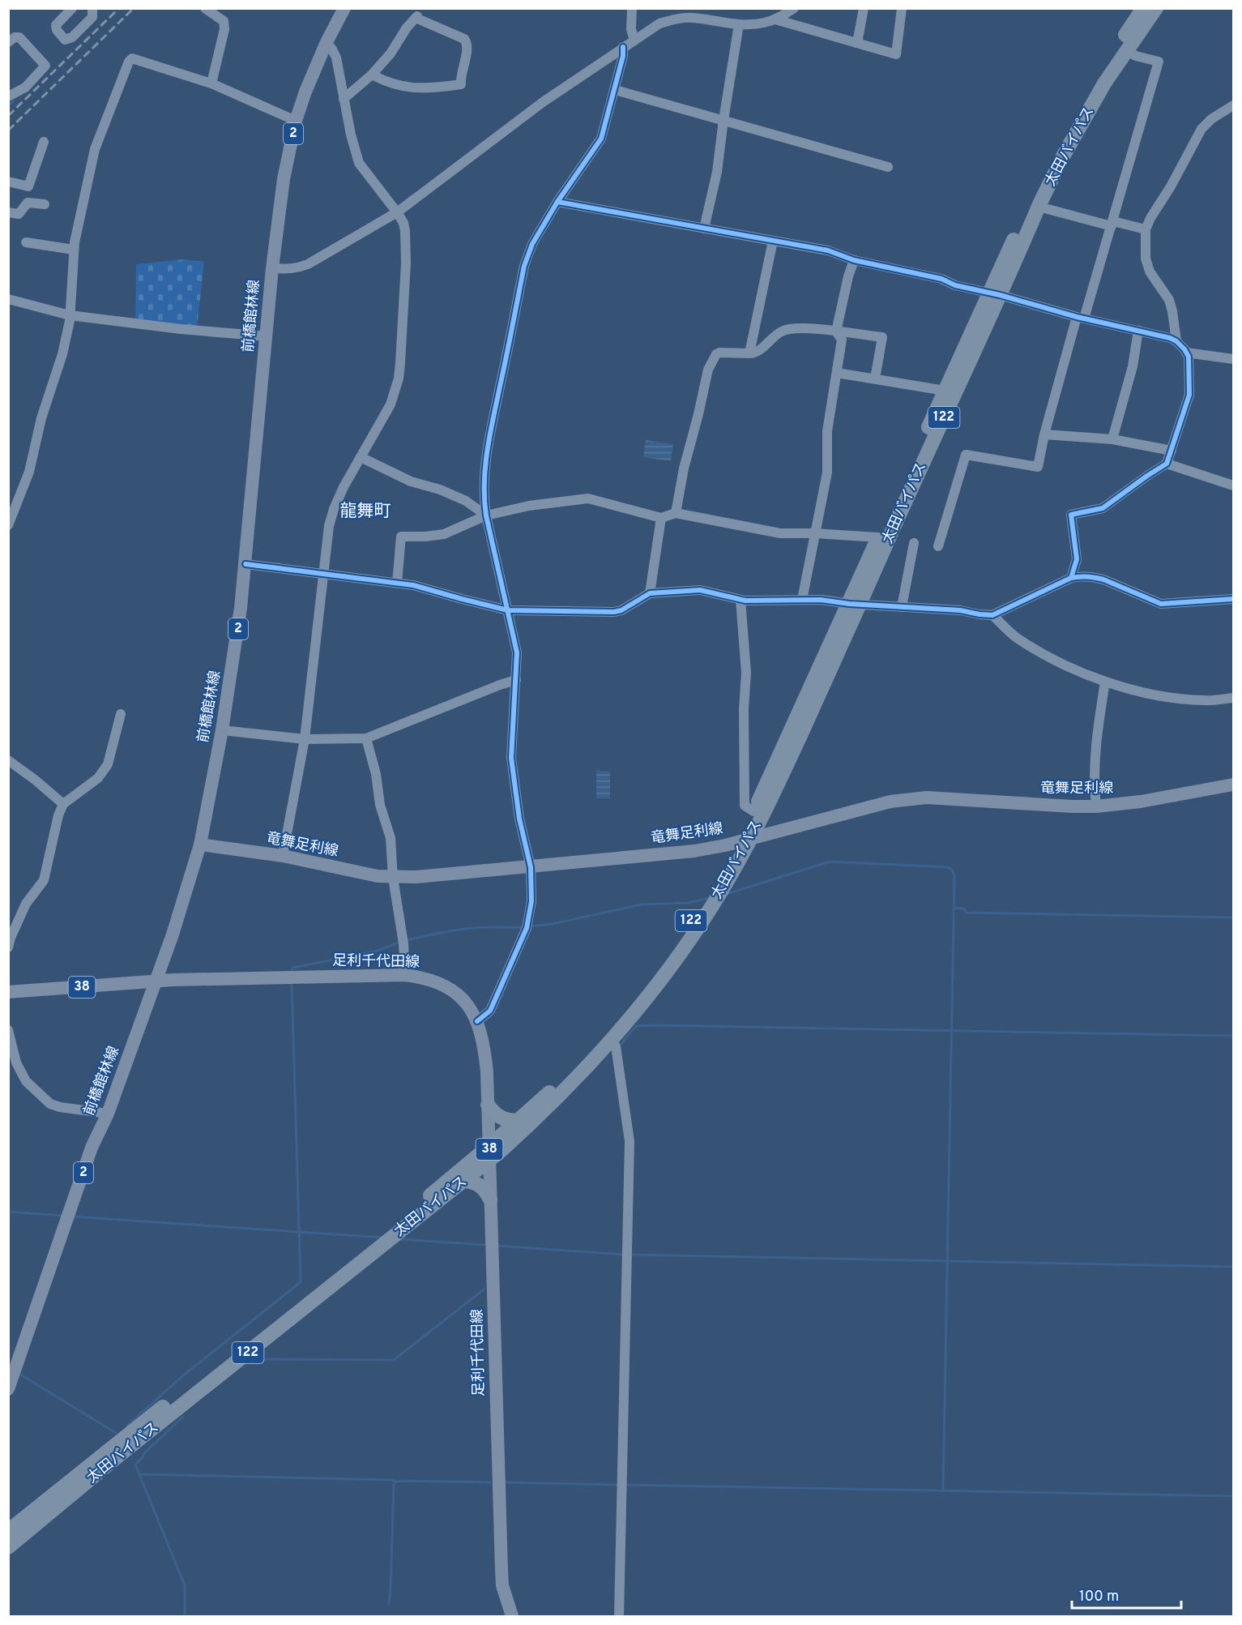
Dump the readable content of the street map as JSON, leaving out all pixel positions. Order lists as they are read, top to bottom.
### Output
{
  "streets": {
    "highway": ["太田バイパス", "122"],
    "main road": [
      "2",
      "前橋館林線",
      "竜舞足利線",
      "足利千代田線",
      "38"
    ]
  },
  "crossings": [
    ["太田バイパス", "竜舞足利線"],
    ["太田バイパス", "足利千代田線"],
    ["前橋館林線", "竜舞足利線"],
    ["前橋館林線", "足利千代田線"]
  ],
  "districts": ["龍舞町"],
  "scale_bar": "100 m"
}
